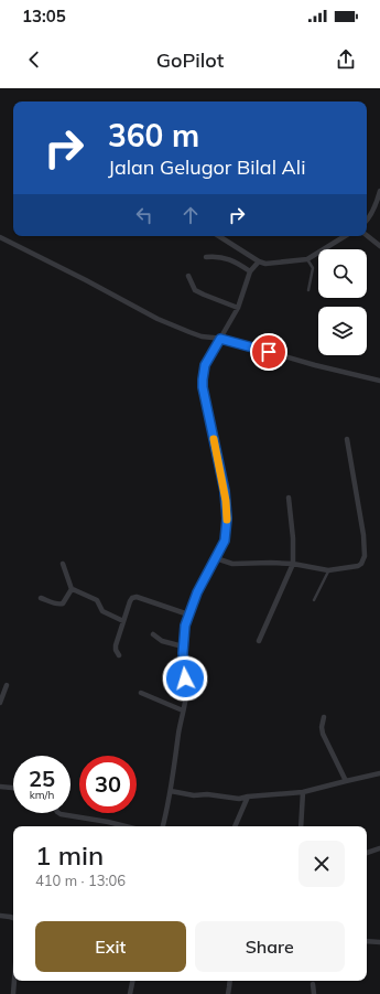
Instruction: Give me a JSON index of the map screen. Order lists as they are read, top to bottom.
{
  "page": {
    "status": "13:05",
    "header": "GoPilot",
    "turn": ["360 m", "Jalan Gelugor Bilal Ali"],
    "speed": "25 km/h",
    "limit": "30",
    "heading": ["1 min", "410 m · 13:06"],
    "buttons": ["Exit", "Share"]
  }
}
